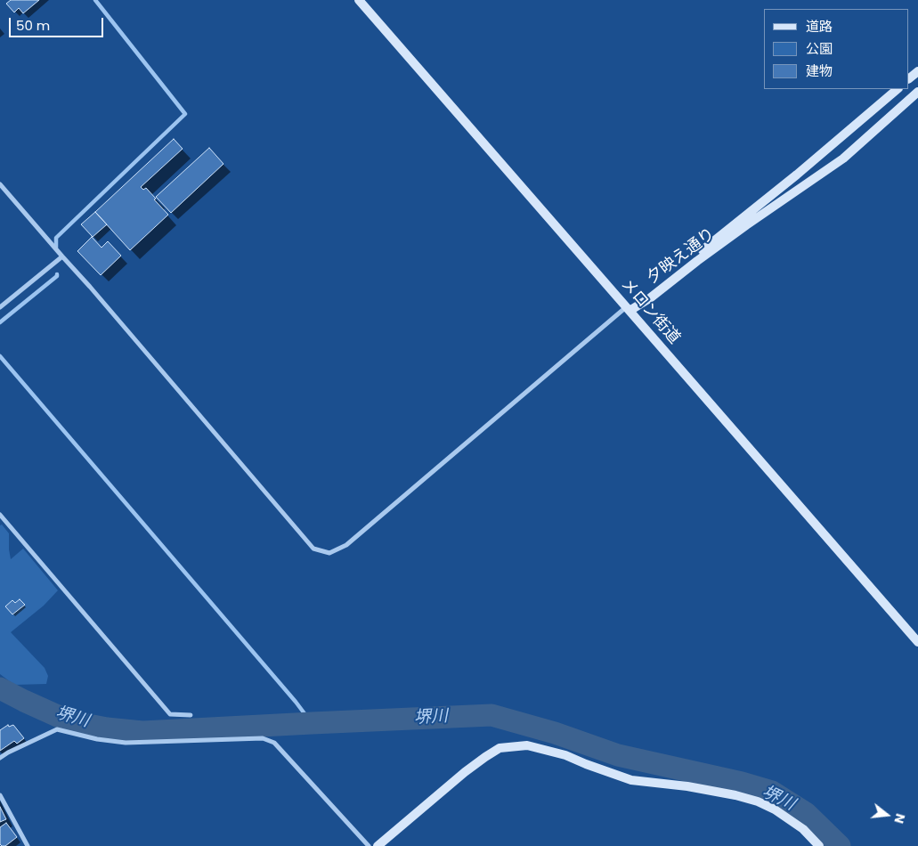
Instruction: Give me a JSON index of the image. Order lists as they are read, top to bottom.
{
  "streets": {
    "street": ["夕映え通り", "メロン街道"]
  },
  "crossings": [
    ["夕映え通り", "メロン街道"]
  ],
  "water": ["堺川"],
  "legend": ["道路", "公園", "建物"],
  "scale_bar": "50 m",
  "north": "right"
}
